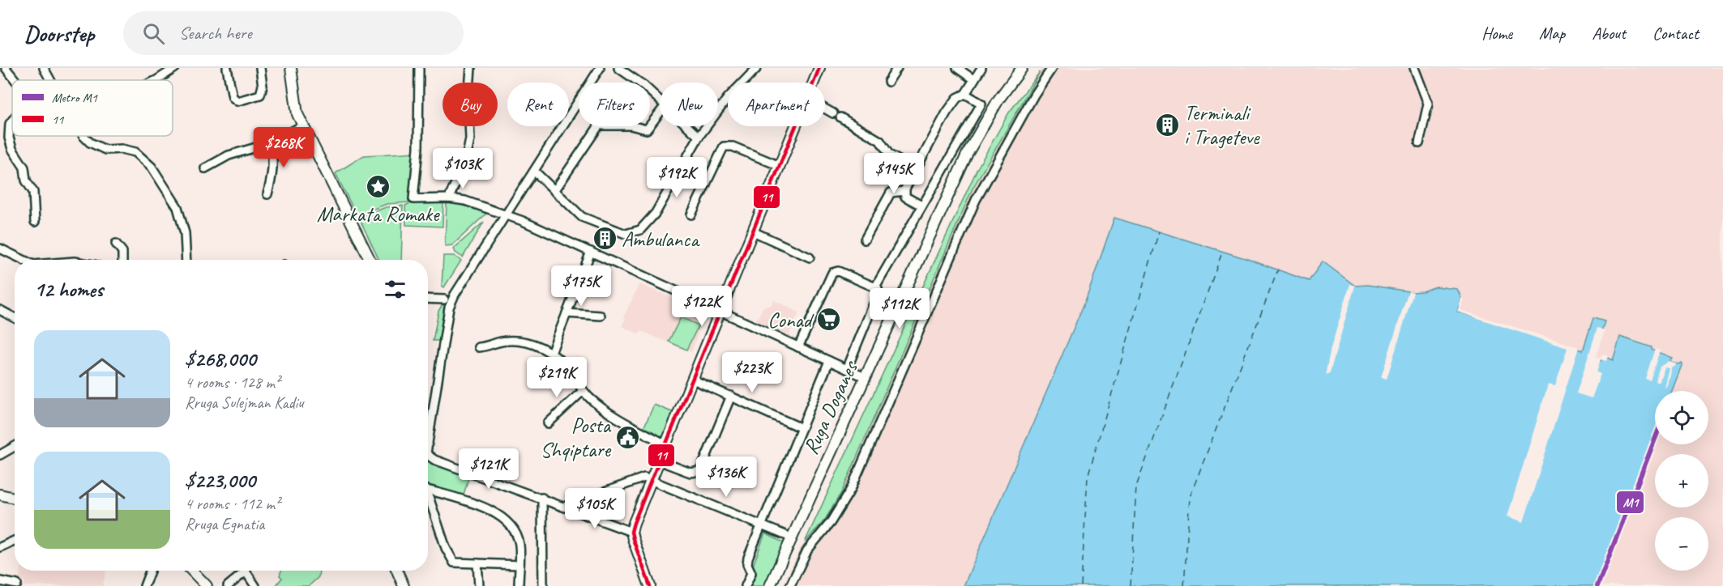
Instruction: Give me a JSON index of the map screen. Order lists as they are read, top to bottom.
{
  "streets": {
    "main road": ["Ruga Doganes"]
  },
  "places": {
    "building": ["Terminali i Trageteve", "Ambulanca"],
    "place": ["Markata Romake"],
    "supermarket": ["Conad"],
    "public building": ["Posta Shqiptare"]
  },
  "lines": ["transit line 11", "metro line M1"],
  "legend": ["Metro M1", "11"],
  "page": {
    "header": "Doorstep",
    "search": "Search here",
    "nav": [
      "Home",
      "Map",
      "About",
      "Contact"
    ],
    "chip": [
      "Buy",
      "Rent",
      "Filters",
      "New",
      "Apartment"
    ],
    "price": [
      "$268K",
      "$103K",
      "$145K",
      "$192K",
      "$175K",
      "$122K",
      "$112K",
      "$223K",
      "$219K",
      "$121K",
      "$136K",
      "$105K"
    ],
    "heading": "12 homes",
    "list": [
      {
        "name": "$268,000",
        "note": "4 rooms · 128 m² · Rruga Sulejman Kadiu"
      },
      {
        "name": "$223,000",
        "note": "4 rooms · 112 m² · Rruga Egnatia"
      }
    ],
    "map_buttons": ["+", "−"]
  }
}
